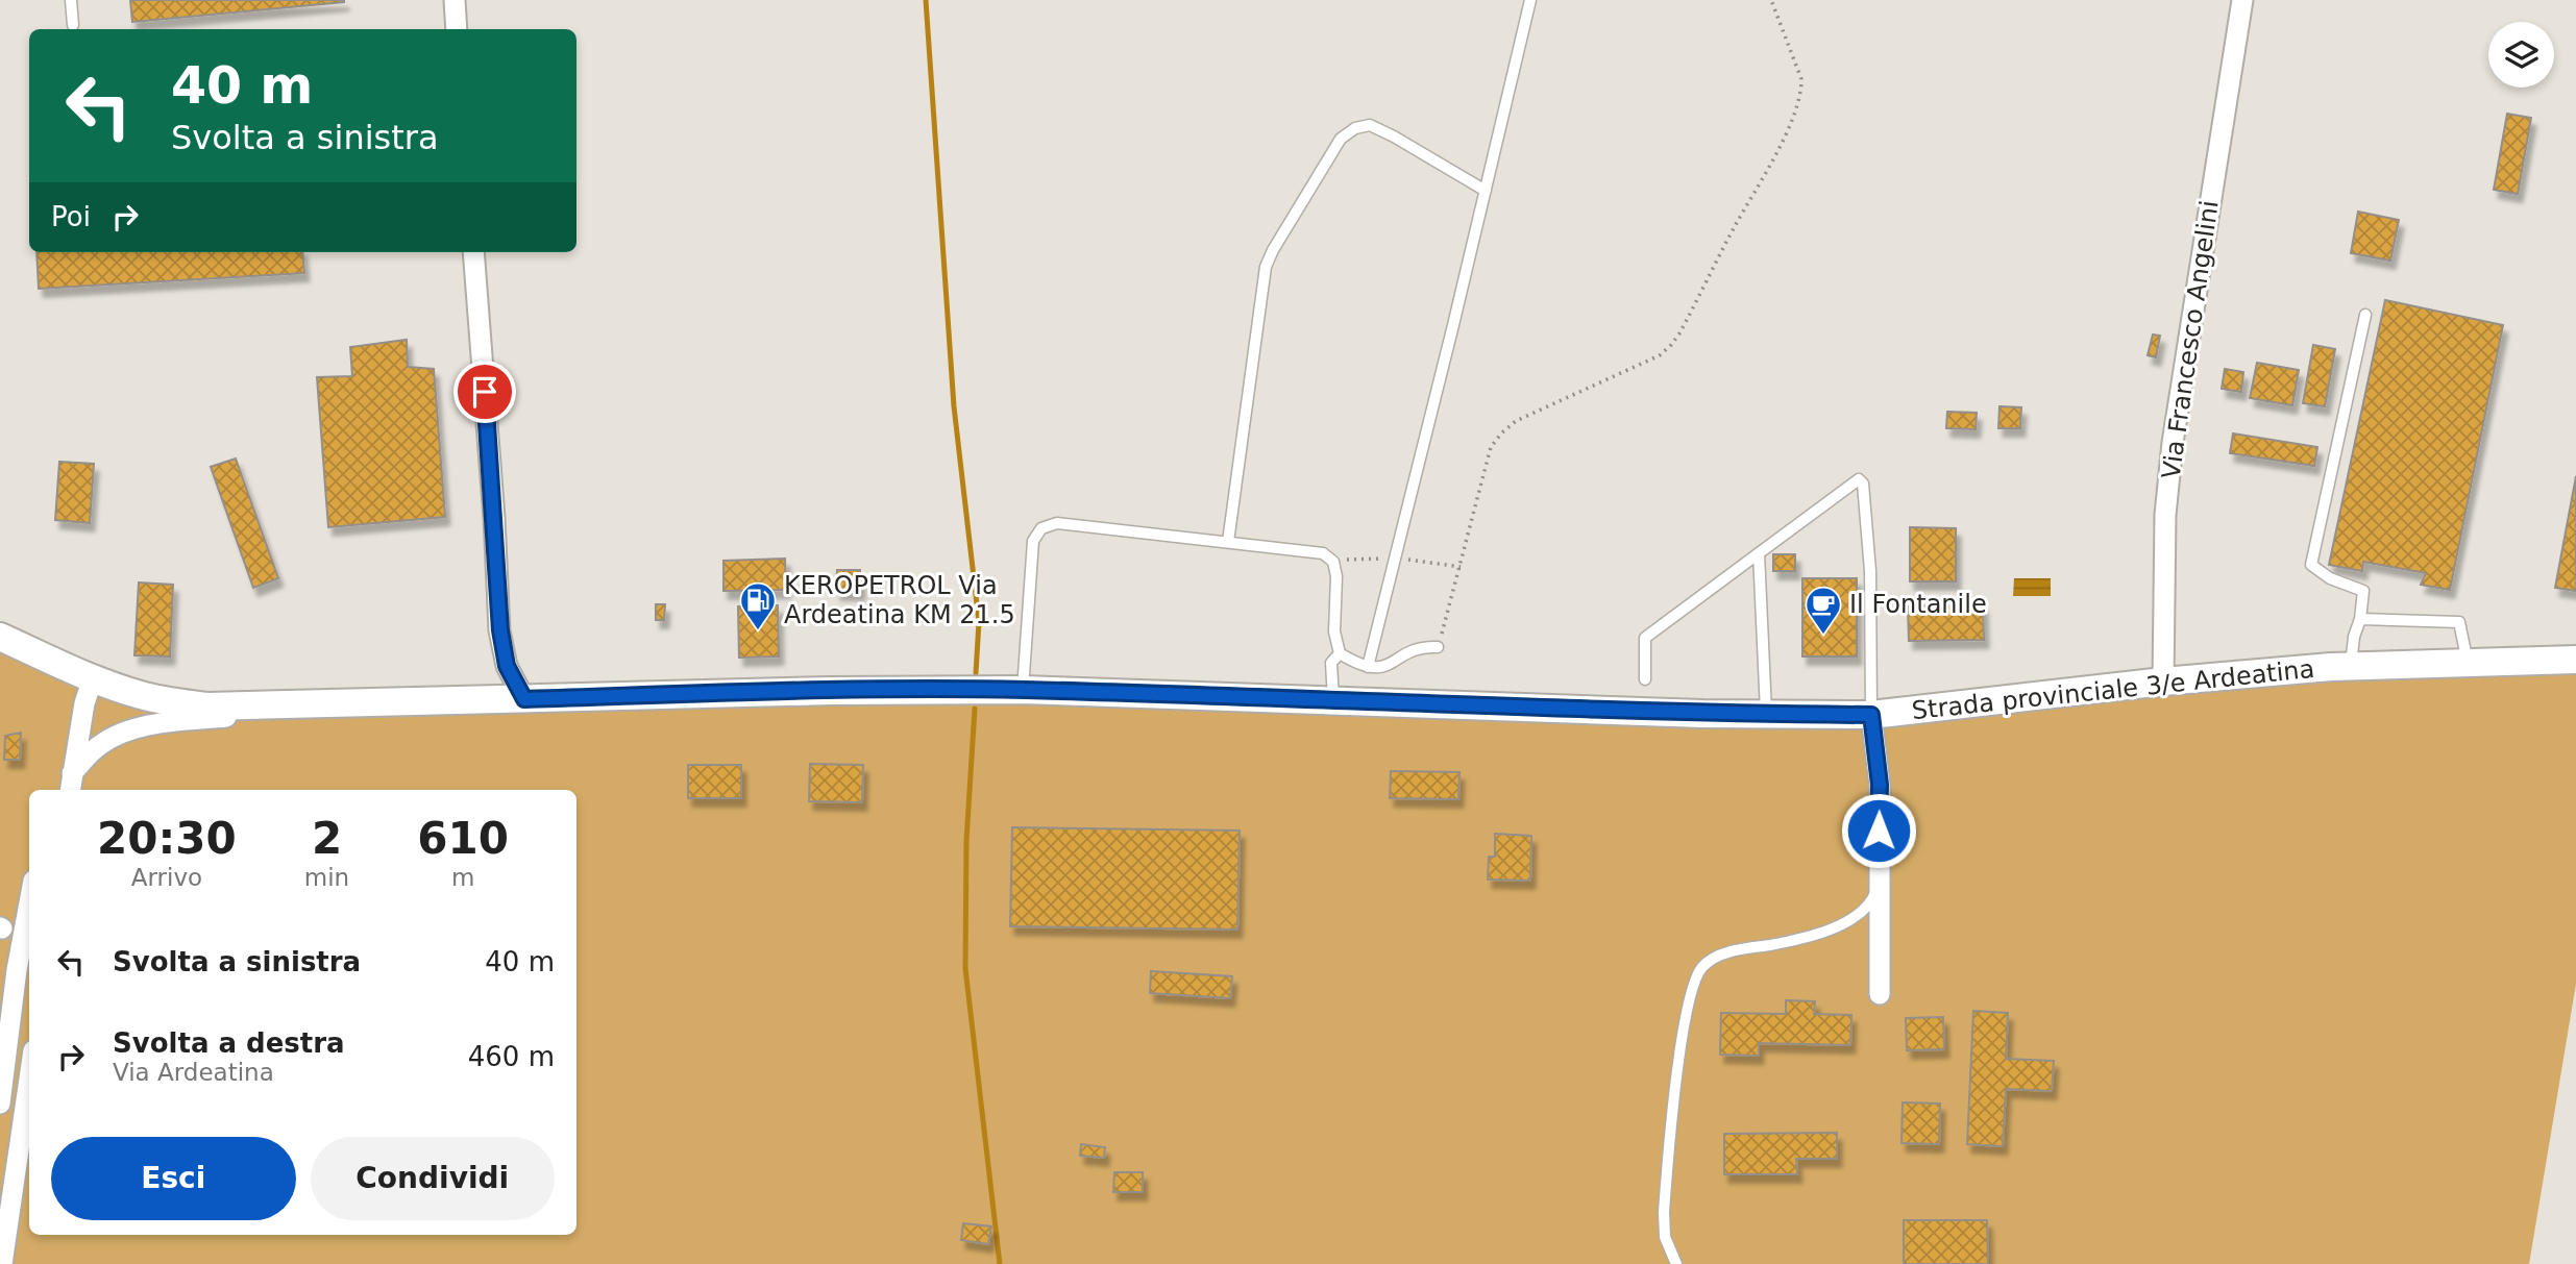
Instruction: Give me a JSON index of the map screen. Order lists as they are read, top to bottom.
{
  "streets": {
    "main road": ["Strada provinciale 3/e Ardeatina"],
    "street": ["Via Francesco Angelini"]
  },
  "crossings": [
    ["Via Francesco Angelini", "Strada provinciale 3/e Ardeatina"]
  ],
  "places": {
    "fuel station": ["KEROPETROL Via Ardeatina KM 21.5"],
    "cafe": ["Il Fontanile"]
  },
  "page": {
    "turn": ["40 m", "Svolta a sinistra"],
    "then": "Poi",
    "eta": [
      "20:30",
      "Arrivo",
      "2",
      "min",
      "610",
      "m"
    ],
    "list": [
      {
        "name": "Svolta a sinistra",
        "value": "40 m"
      },
      {
        "name": "Svolta a destra",
        "note": "Via Ardeatina",
        "value": "460 m"
      }
    ],
    "buttons": ["Esci", "Condividi"]
  }
}
